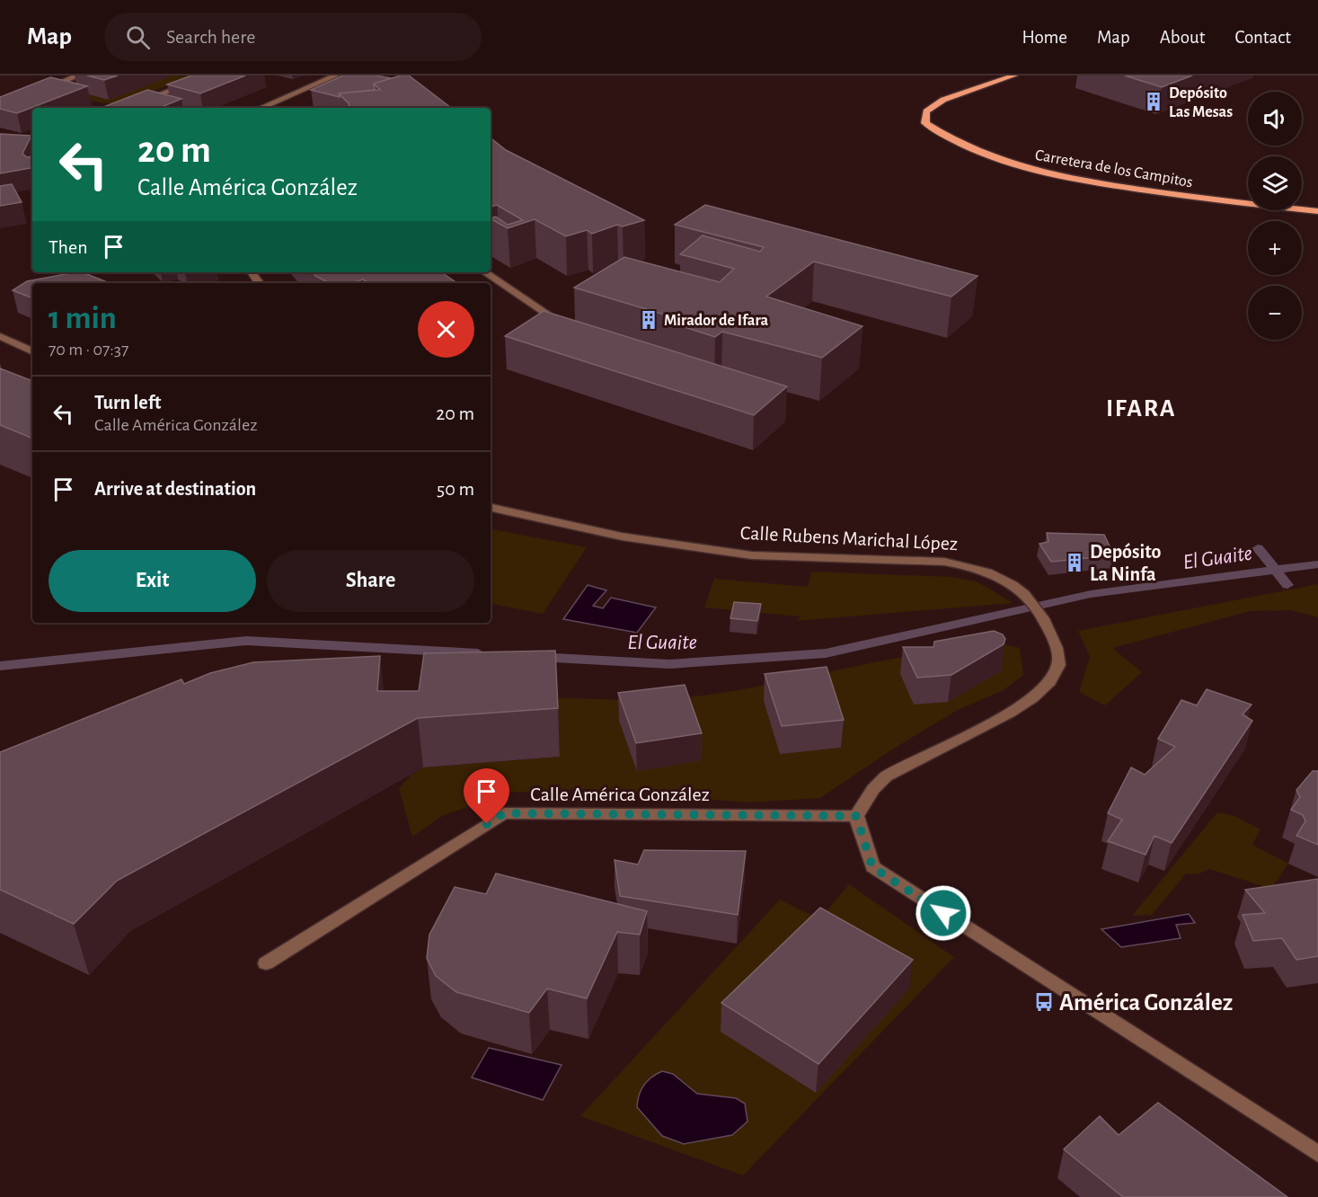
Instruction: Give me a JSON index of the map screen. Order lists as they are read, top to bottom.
{
  "streets": {
    "main road": ["Carretera de los Campitos"],
    "street": ["Calle Rubens Marichal López", "Calle América González"]
  },
  "crossings": [
    ["Calle Rubens Marichal López", "Calle América González"]
  ],
  "districts": ["IFARA"],
  "water": ["El Guaite"],
  "places": {
    "building": ["Depósito Las Mesas", "Mirador de Ifara", "Depósito La Ninfa"],
    "bus stop": ["América González"]
  },
  "page": {
    "header": "Map",
    "search": "Search here",
    "nav": [
      "Home",
      "Map",
      "About",
      "Contact"
    ],
    "map_buttons": ["+", "−"],
    "turn": ["20 m", "Calle América González"],
    "then": "Then",
    "heading": ["1 min", "70 m · 07:37"],
    "list": [
      {
        "name": "Turn left",
        "note": "Calle América González",
        "value": "20 m"
      },
      {
        "name": "Arrive at destination",
        "value": "50 m"
      }
    ],
    "buttons": ["Exit", "Share"]
  }
}
